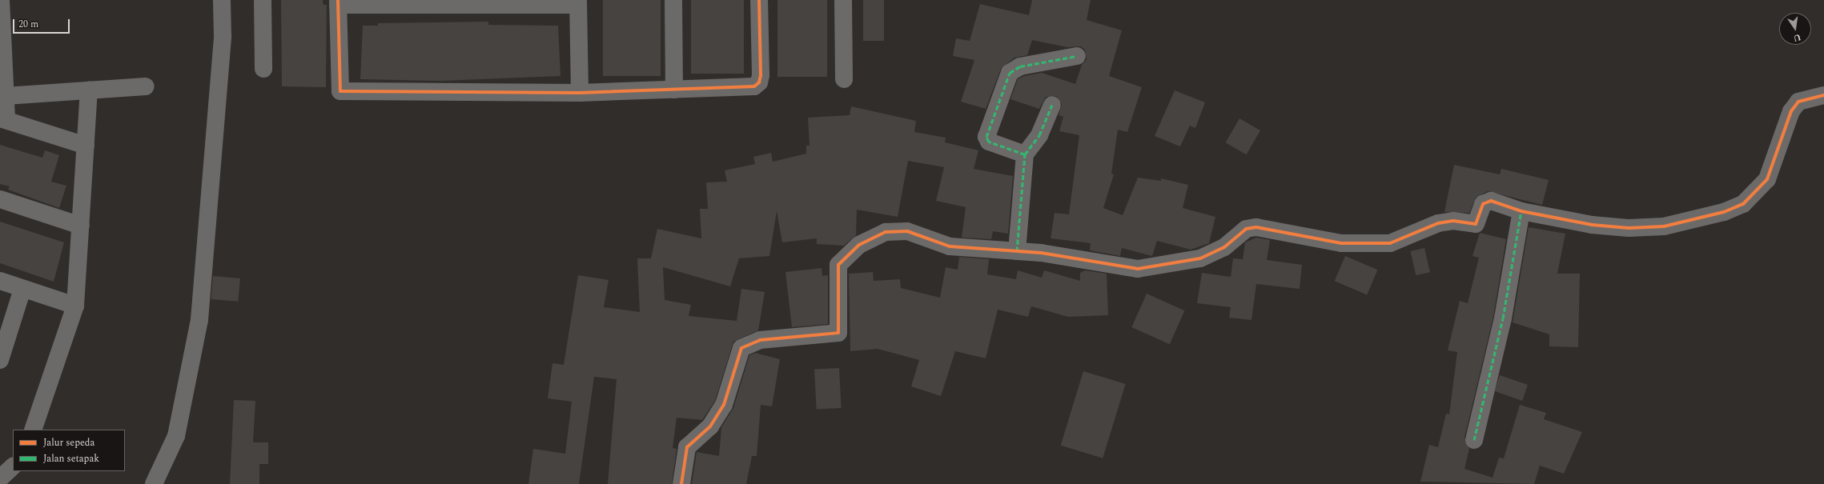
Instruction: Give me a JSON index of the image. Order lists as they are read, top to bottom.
{
  "legend": ["Jalur sepeda", "Jalan setapak"],
  "scale_bar": "20 m",
  "north": "bottom"
}
